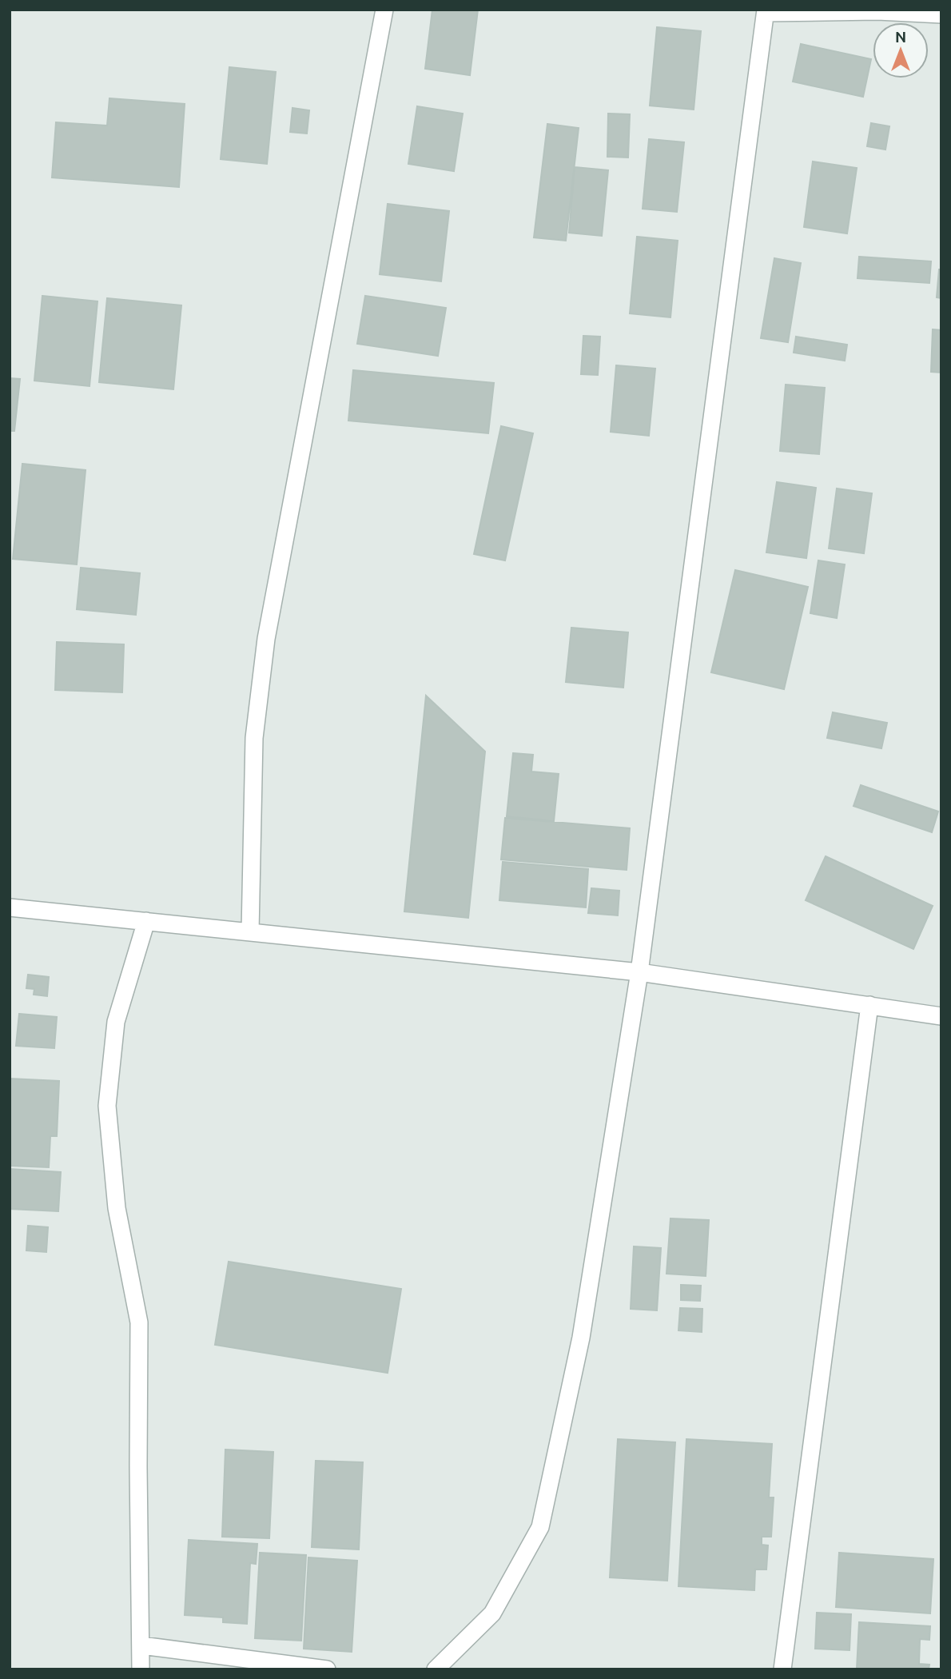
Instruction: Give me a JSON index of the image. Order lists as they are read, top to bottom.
{
  "north": "top"
}
